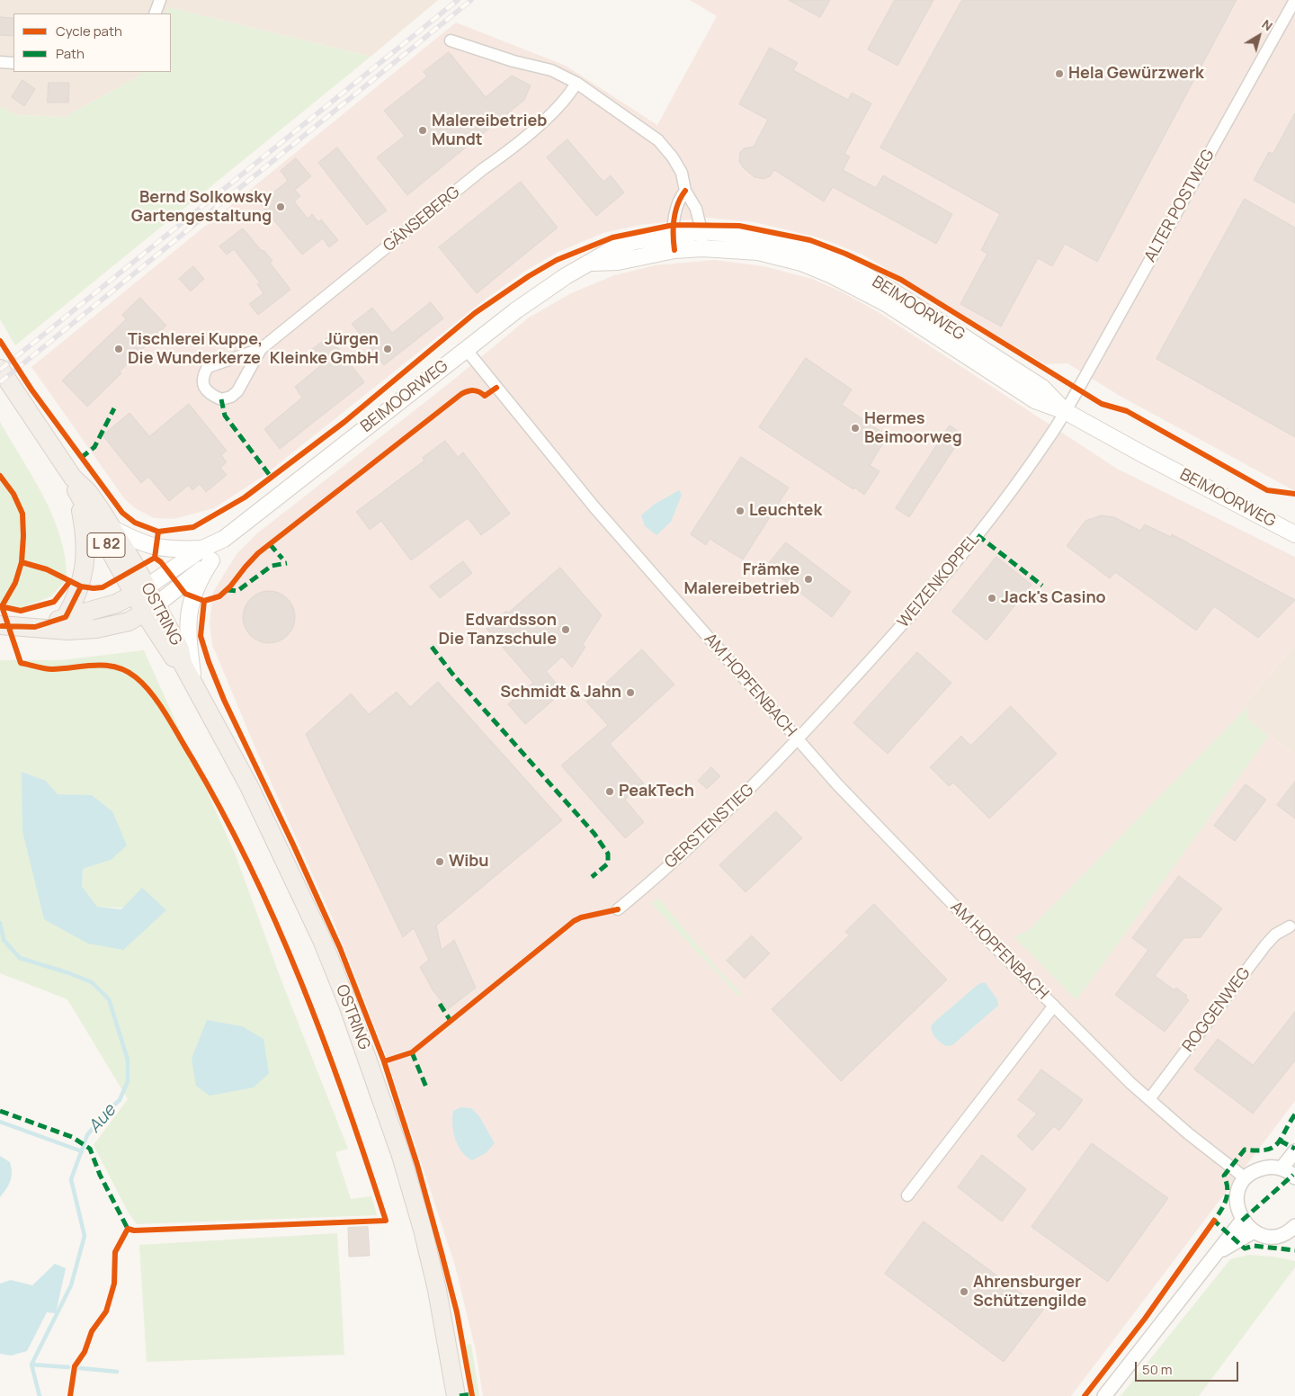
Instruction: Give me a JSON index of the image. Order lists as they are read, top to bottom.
{
  "streets": {
    "main road": ["BEIMOORWEG", "L 82", "OSTRING"],
    "street": [
      "ALTER POSTWEG",
      "GÄNSEBERG",
      "WEIZENKOPPEL",
      "AM HOPFENBACH",
      "GERSTENSTIEG",
      "ROGGENWEG"
    ]
  },
  "crossings": [
    ["ALTER POSTWEG", "BEIMOORWEG"],
    ["ALTER POSTWEG", "WEIZENKOPPEL"],
    ["BEIMOORWEG", "WEIZENKOPPEL"],
    ["BEIMOORWEG", "OSTRING"],
    ["BEIMOORWEG", "AM HOPFENBACH"],
    ["L 82", "OSTRING"],
    ["WEIZENKOPPEL", "AM HOPFENBACH"],
    ["WEIZENKOPPEL", "GERSTENSTIEG"],
    ["AM HOPFENBACH", "GERSTENSTIEG"],
    ["AM HOPFENBACH", "ROGGENWEG"]
  ],
  "water": ["Aue"],
  "places": [
    "Hela Gewürzwerk",
    "Malereibetrieb Mundt",
    "Bernd Solkowsky Gartengestaltung",
    "Tischlerei Kuppe, Die Wunderkerze",
    "Jürgen Kleinke GmbH",
    "Hermes Beimoorweg",
    "Leuchtek",
    "Främke Malereibetrieb",
    "Jack's Casino",
    "Edvardsson Die Tanzschule",
    "Schmidt & Jahn",
    "PeakTech",
    "Wibu",
    "Ahrensburger Schützengilde"
  ],
  "legend": ["Cycle path", "Path"],
  "scale_bar": "50 m",
  "north": "top right"
}
